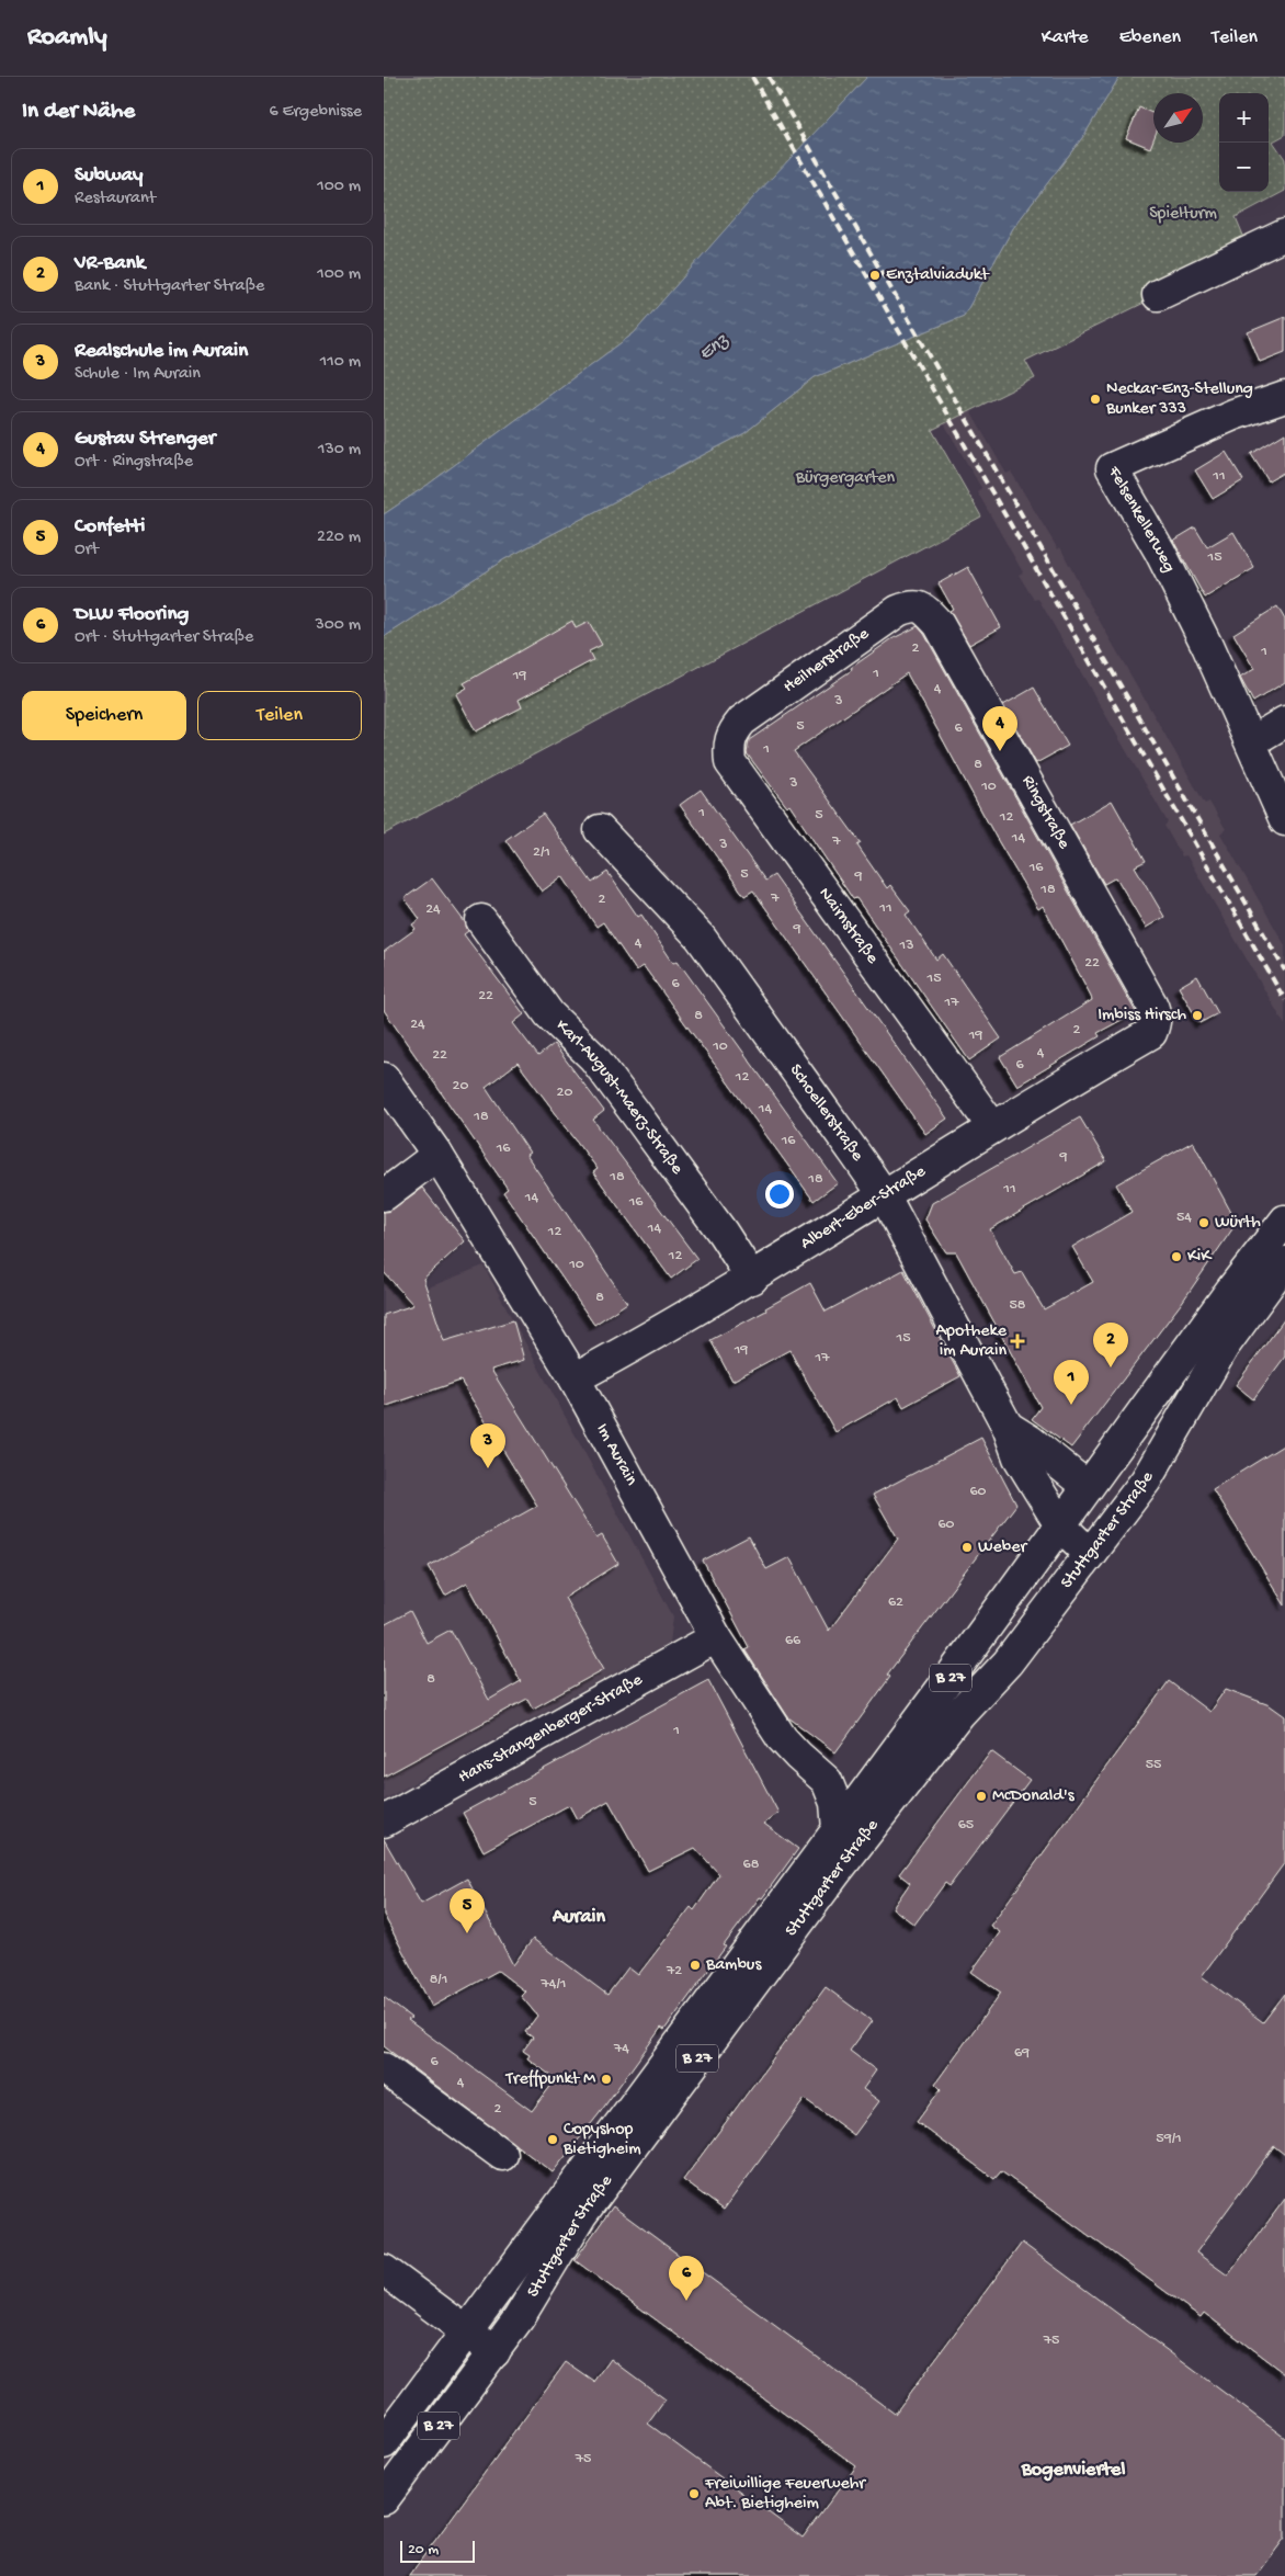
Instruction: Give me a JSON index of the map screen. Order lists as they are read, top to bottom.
{
  "streets": {
    "street": [
      "Felsenkellerweg",
      "Heilnerstraße",
      "Ringstraße",
      "Nairnstraße",
      "Karl-August-Maerz-Straße",
      "Schoellerstraße",
      "Albert-Eber-Straße",
      "Im Aurain",
      "Stuttgarter Straße",
      "B 27",
      "Hans-Stangenberger-Straße"
    ]
  },
  "crossings": [
    ["Heilnerstraße", "Ringstraße"],
    ["Heilnerstraße", "Nairnstraße"],
    ["Ringstraße", "Albert-Eber-Straße"],
    ["Nairnstraße", "Albert-Eber-Straße"],
    ["Karl-August-Maerz-Straße", "Albert-Eber-Straße"],
    ["Schoellerstraße", "Albert-Eber-Straße"],
    ["Schoellerstraße", "Stuttgarter Straße"],
    ["Albert-Eber-Straße", "Im Aurain"],
    ["Im Aurain", "Stuttgarter Straße"],
    ["Im Aurain", "Hans-Stangenberger-Straße"]
  ],
  "districts": ["Aurain", "Bogenviertel"],
  "water": ["Enz"],
  "parks": ["Spielturm", "Bürgergarten"],
  "places": {
    "other": [
      "Enztalviadukt",
      "Neckar-Enz-Stellung Bunker 333",
      "Imbiss Hirsch",
      "Würth",
      "KiK",
      "Weber",
      "McDonald's",
      "Bambus",
      "Treffpunkt M",
      "Copyshop Bietigheim",
      "Freiwillige Feuerwehr Abt. Bietigheim"
    ],
    "health": ["Apotheke im Aurain"]
  },
  "house_numbers": [
    "11",
    "15",
    "2",
    "1",
    "1",
    "19",
    "4",
    "3",
    "5",
    "6",
    "1",
    "8",
    "3",
    "10",
    "1",
    "5",
    "12",
    "14",
    "7",
    "3",
    "2/1",
    "16",
    "5",
    "9",
    "18",
    "7",
    "2",
    "11",
    "24",
    "9",
    "4",
    "13",
    "22",
    "15",
    "6",
    "22",
    "17",
    "8",
    "24",
    "2",
    "19",
    "10",
    "4",
    "22",
    "6",
    "12",
    "20",
    "20",
    "14",
    "18",
    "16",
    "16",
    "9",
    "18",
    "18",
    "11",
    "14",
    "16",
    "54",
    "14",
    "12",
    "12",
    "10",
    "8",
    "58",
    "15",
    "19",
    "17",
    "60",
    "60",
    "62",
    "66",
    "8",
    "1",
    "55",
    "5",
    "65",
    "68",
    "72",
    "8/1",
    "74/1",
    "74",
    "69",
    "6",
    "4",
    "2",
    "59/1",
    "75",
    "75"
  ],
  "scale_bar": "20 m",
  "north": "top right",
  "page": {
    "header": "Roamly",
    "nav": ["Karte", "Ebenen", "Teilen"],
    "heading": ["In der Nähe", "6 Ergebnisse"],
    "map_buttons": ["+", "−"],
    "list": [
      {
        "mark": "1",
        "name": "Subway",
        "note": "Restaurant",
        "value": "100 m"
      },
      {
        "mark": "2",
        "name": "VR-Bank",
        "note": "Bank · Stuttgarter Straße",
        "value": "100 m"
      },
      {
        "mark": "3",
        "name": "Realschule im Aurain",
        "note": "Schule · Im Aurain",
        "value": "110 m"
      },
      {
        "mark": "4",
        "name": "Gustav Strenger",
        "note": "Ort · Ringstraße",
        "value": "130 m"
      },
      {
        "mark": "5",
        "name": "Confetti",
        "note": "Ort",
        "value": "220 m"
      },
      {
        "mark": "6",
        "name": "DLW Flooring",
        "note": "Ort · Stuttgarter Straße",
        "value": "300 m"
      }
    ],
    "buttons": ["Speichern", "Teilen"],
    "pins": [
      "4",
      "2",
      "1",
      "3",
      "5",
      "6"
    ],
    "scale": "20 m"
  }
}
